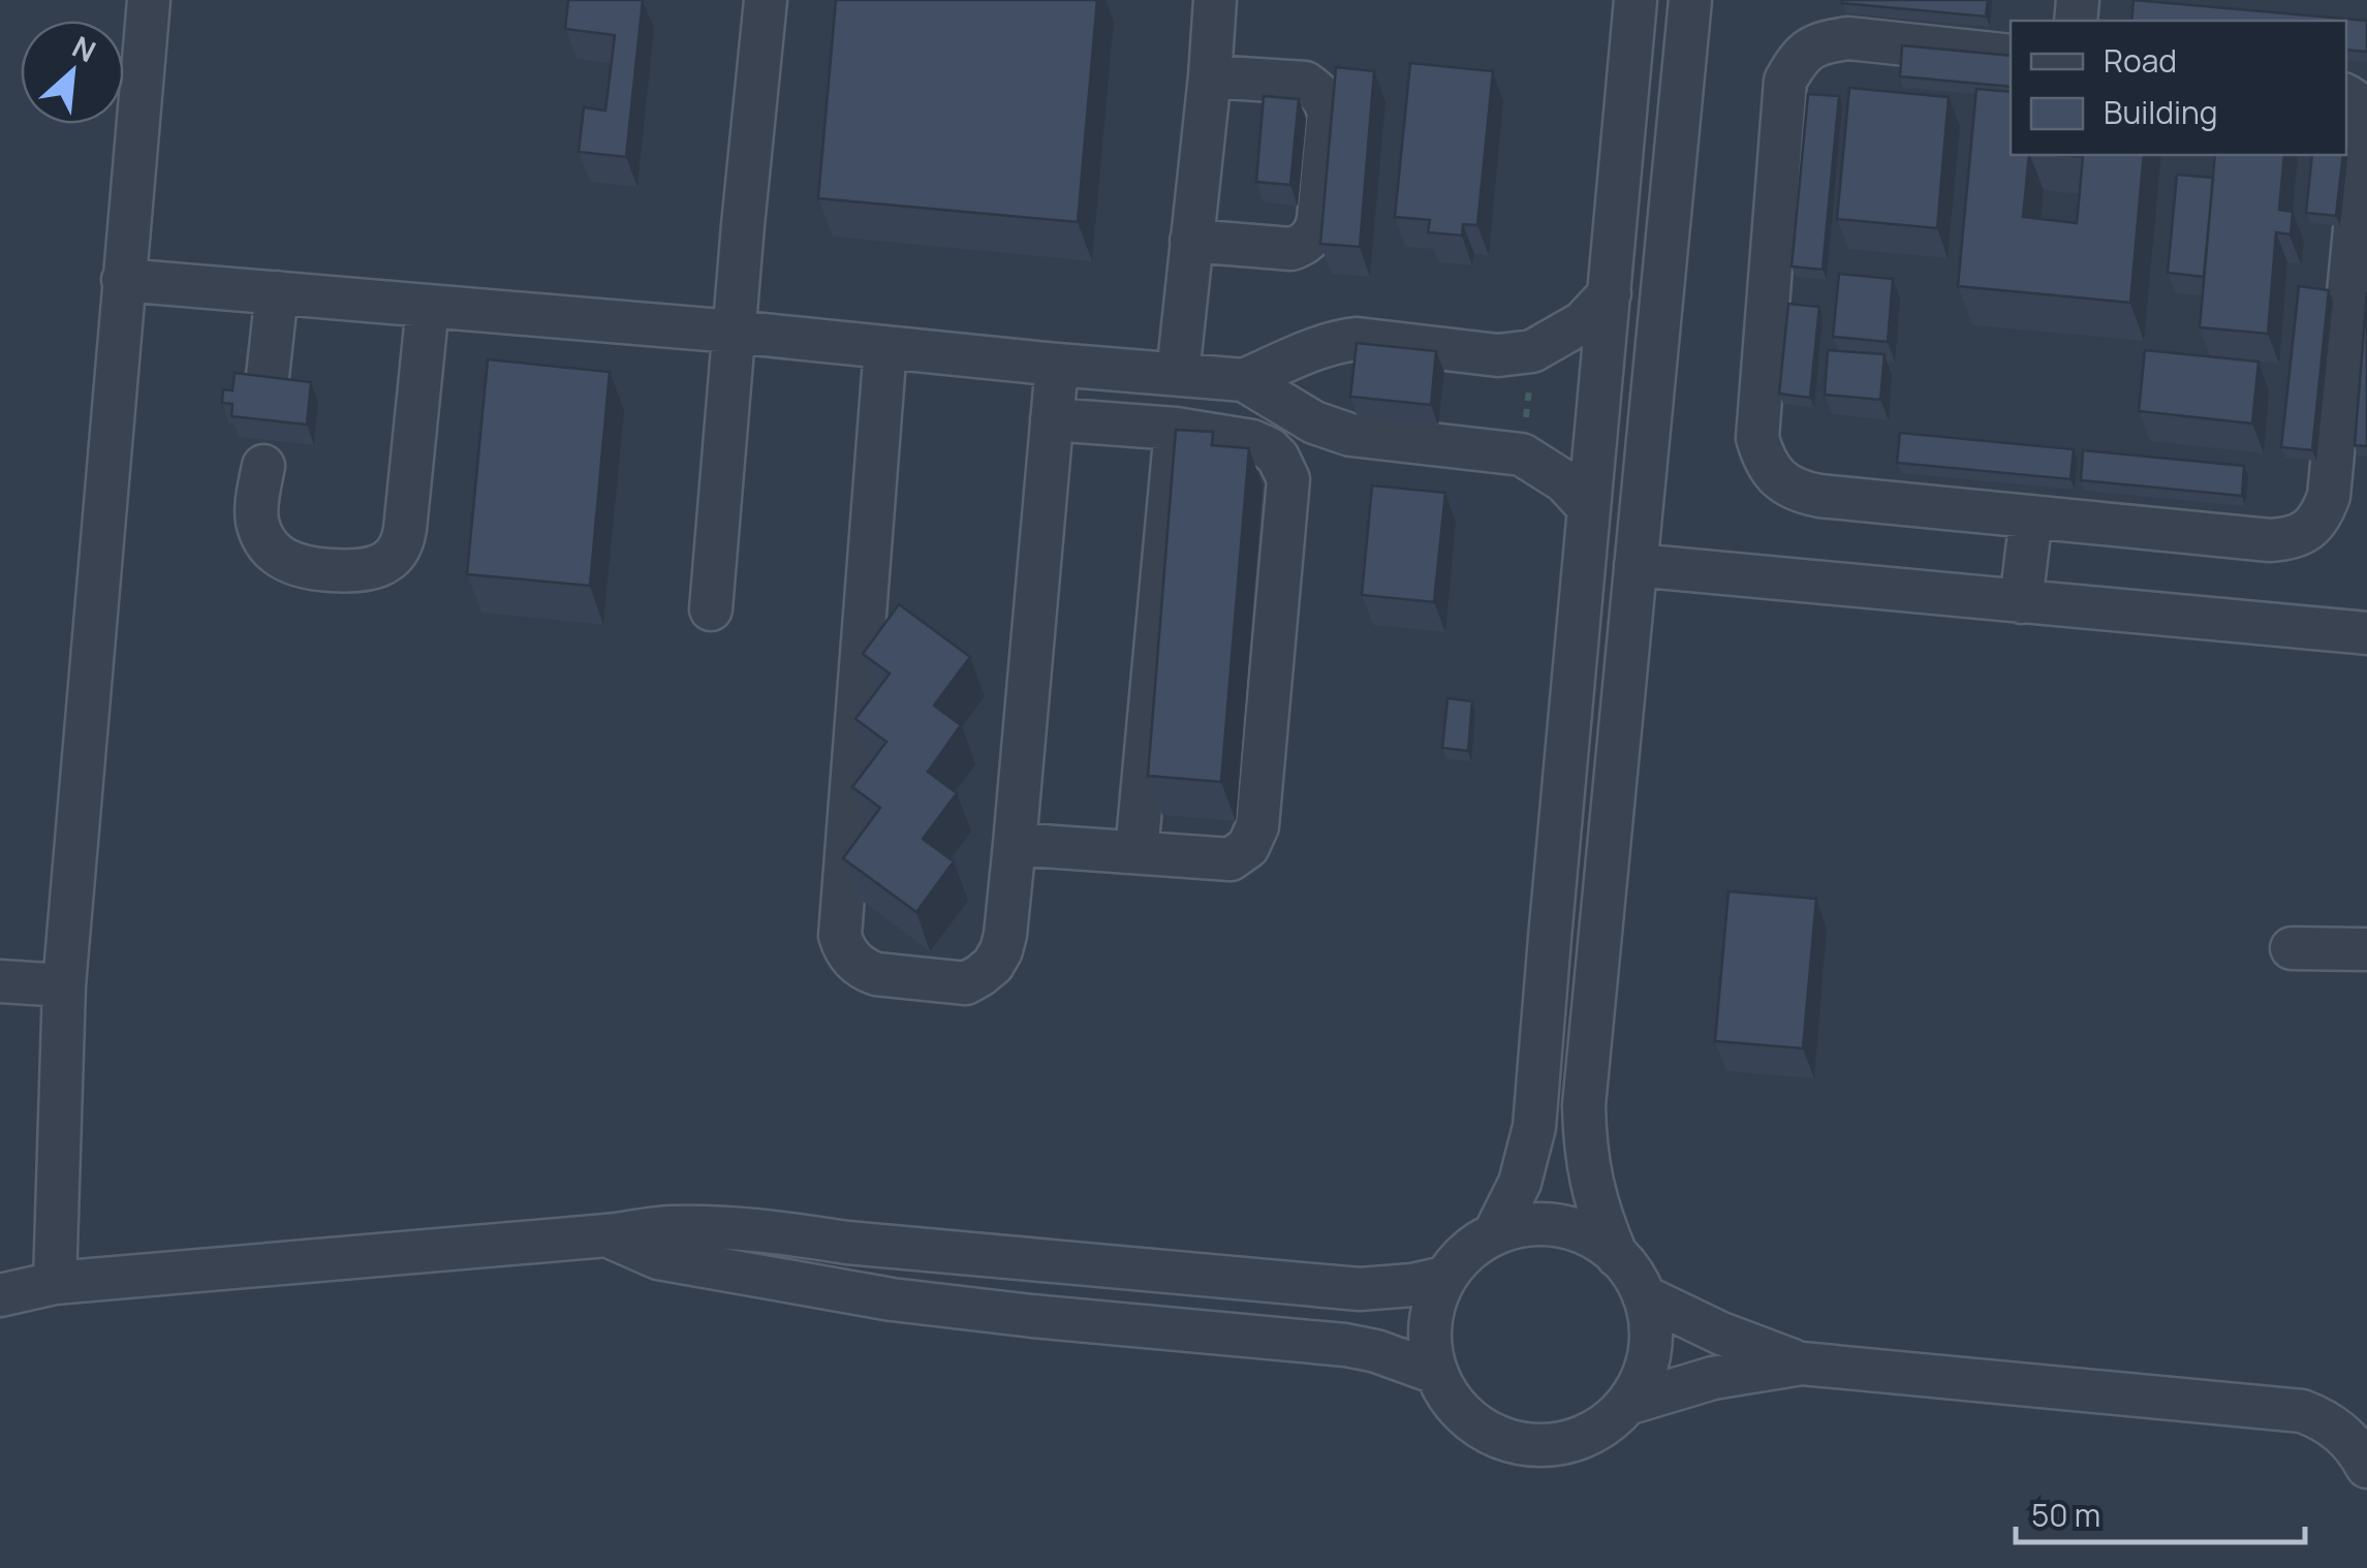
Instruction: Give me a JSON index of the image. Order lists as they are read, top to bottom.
{
  "legend": ["Road", "Building"],
  "scale_bar": "50 m",
  "north": "top right"
}
